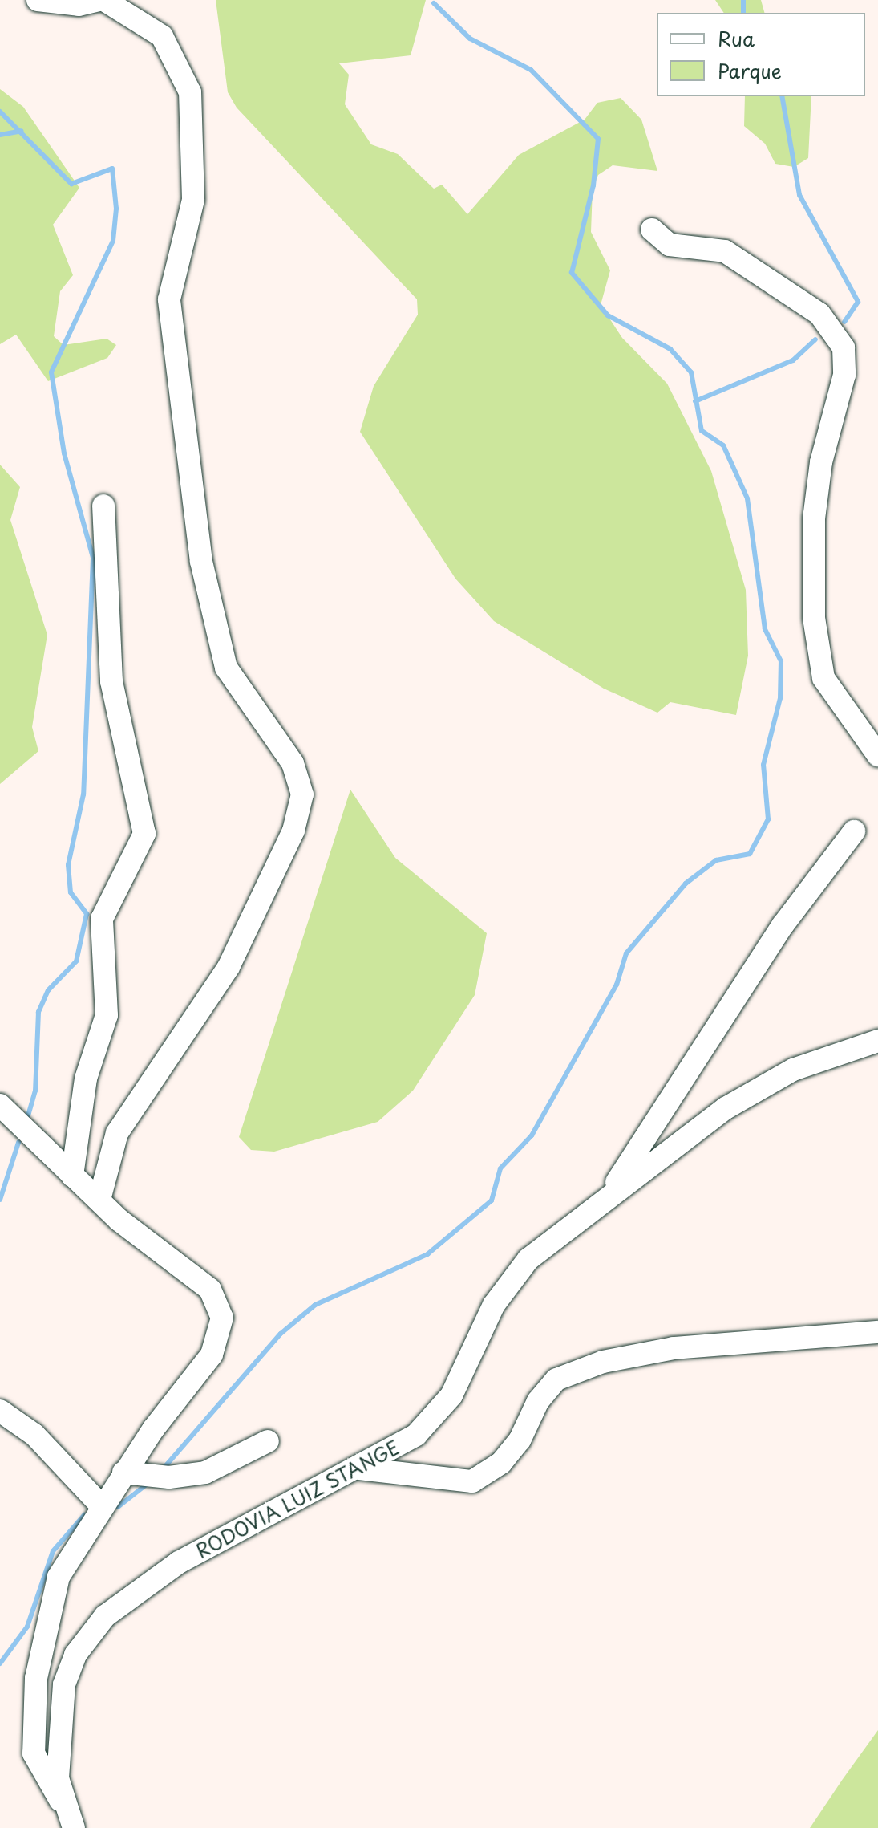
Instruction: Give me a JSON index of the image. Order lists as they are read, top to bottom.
{
  "streets": {
    "street": ["RODOVIA LUIZ STANGE"]
  },
  "legend": ["Rua", "Parque"]
}
